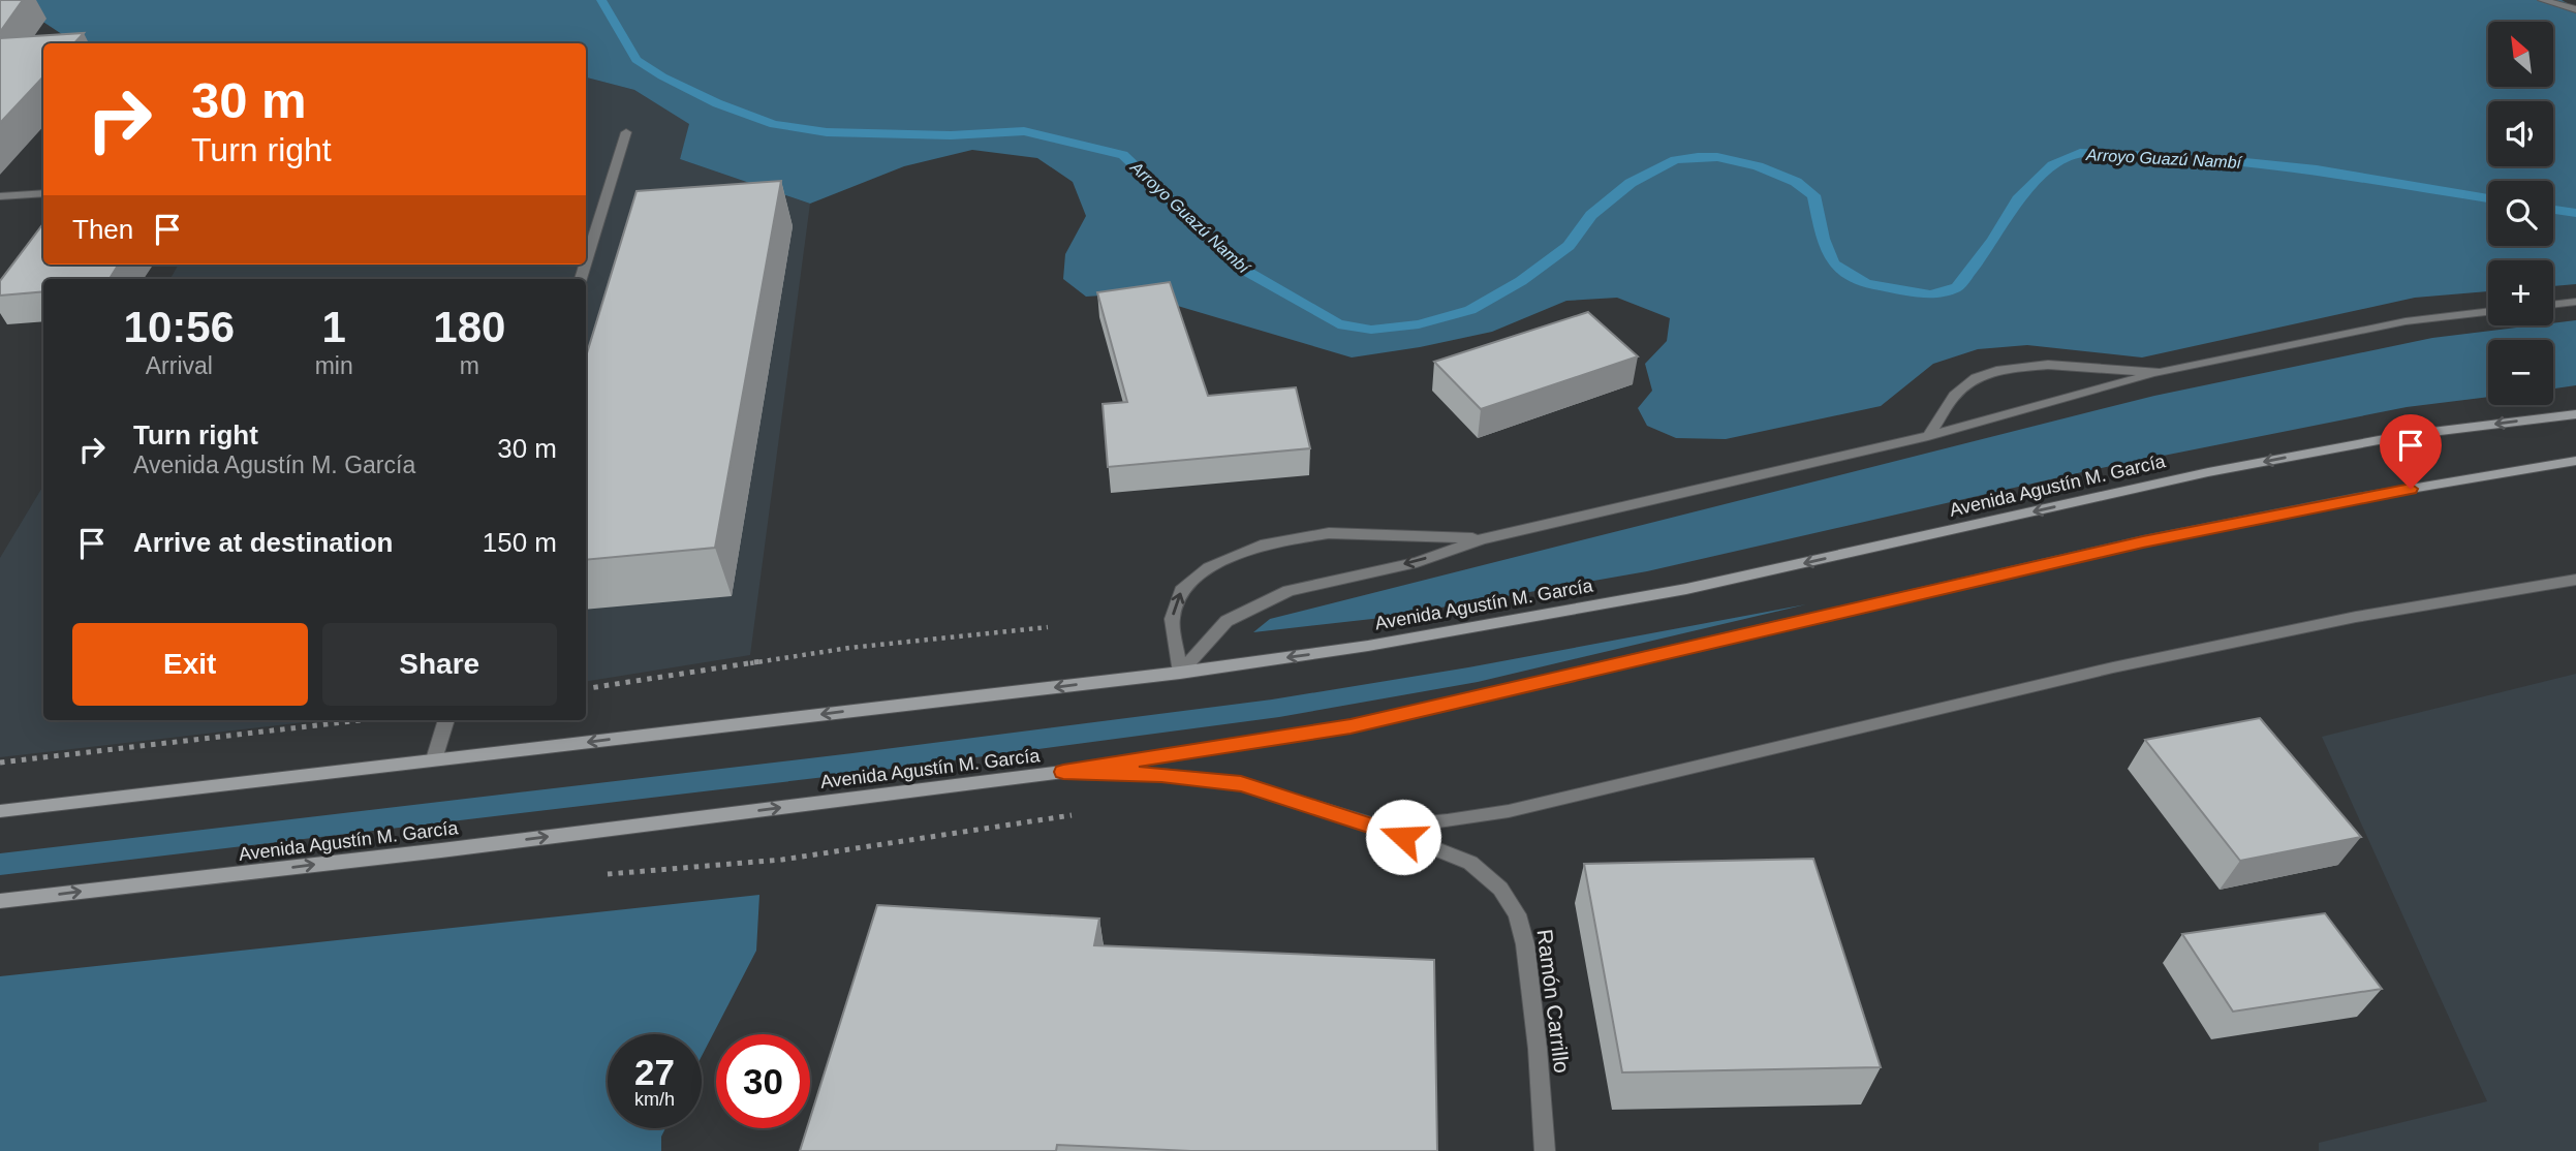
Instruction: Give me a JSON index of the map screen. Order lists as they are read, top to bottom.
{
  "streets": {
    "main road": ["Avenida Agustín M. García"],
    "street": ["Ramón Carrillo"]
  },
  "crossings": [
    ["Avenida Agustín M. García", "Ramón Carrillo"]
  ],
  "water": ["Arroyo Guazú Nambí"],
  "north": "top left",
  "page": {
    "map_buttons": ["+", "−"],
    "turn": ["30 m", "Turn right"],
    "then": "Then",
    "eta": [
      "10:56",
      "Arrival",
      "1",
      "min",
      "180",
      "m"
    ],
    "list": [
      {
        "name": "Turn right",
        "note": "Avenida Agustín M. García",
        "value": "30 m"
      },
      {
        "name": "Arrive at destination",
        "value": "150 m"
      }
    ],
    "buttons": ["Exit", "Share"],
    "speed": "27 km/h",
    "limit": "30"
  }
}
